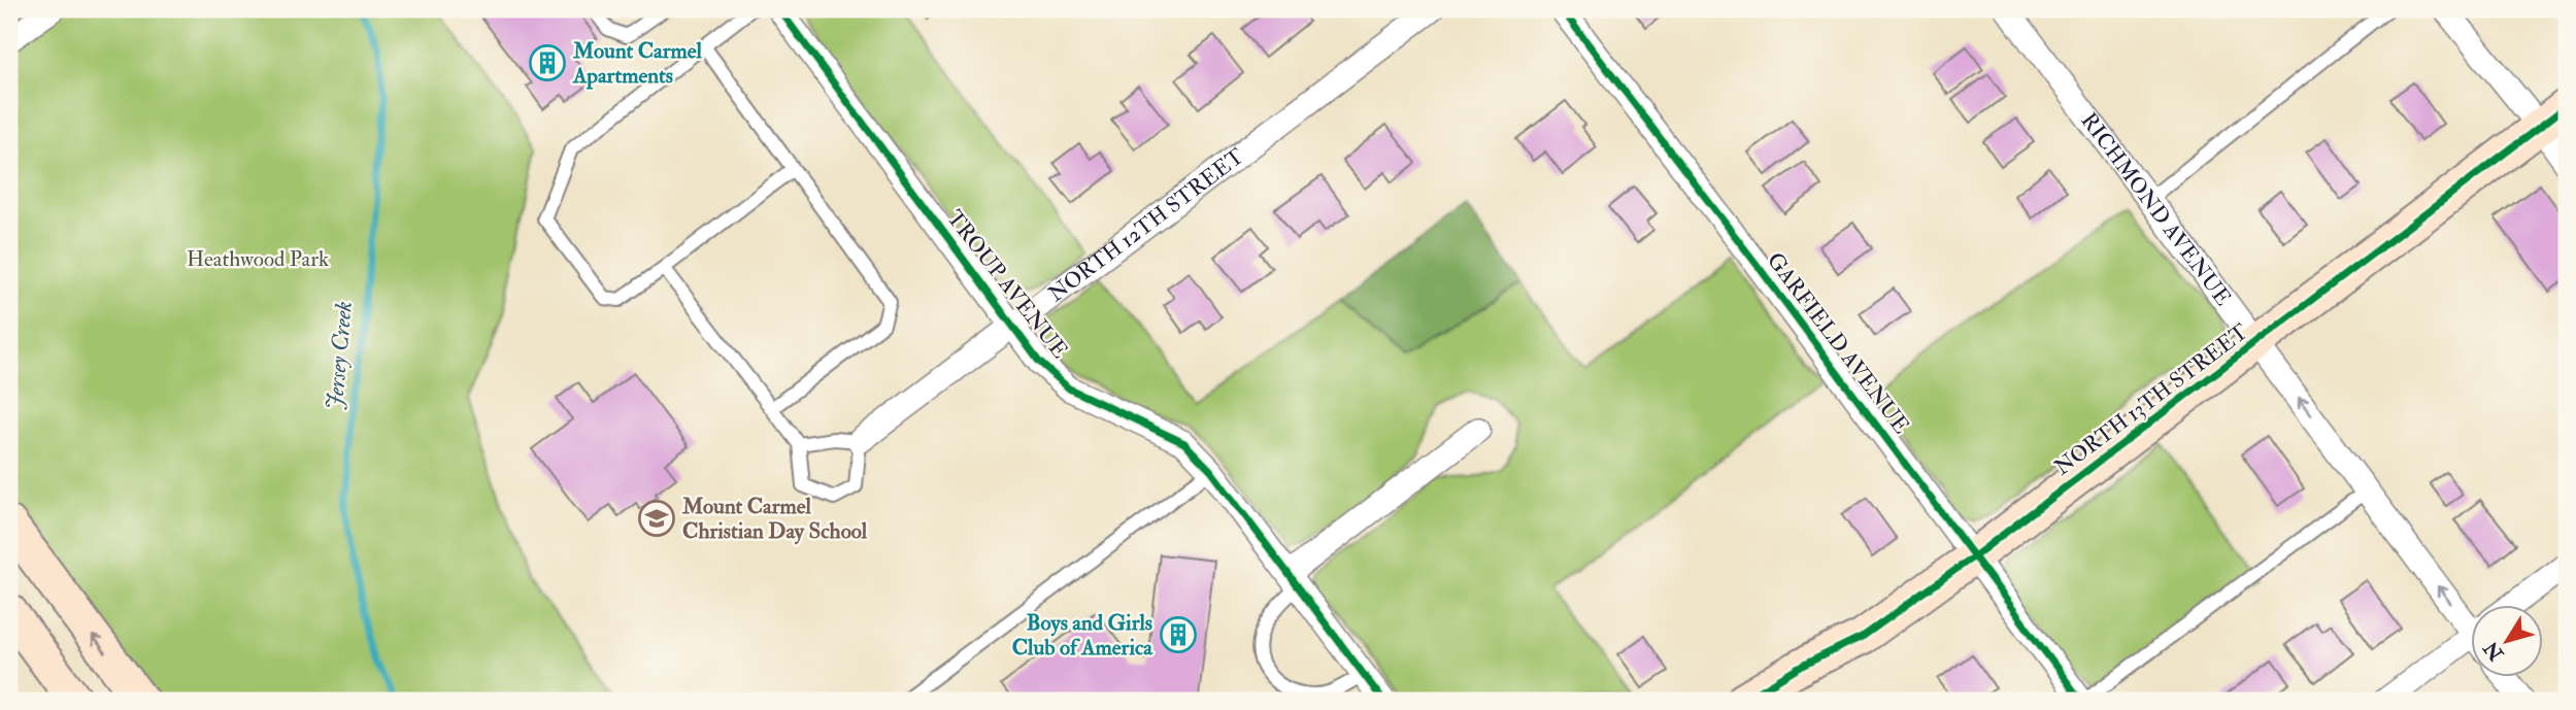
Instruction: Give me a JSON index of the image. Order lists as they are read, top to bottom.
{
  "streets": {
    "street": [
      "RICHMOND AVENUE",
      "NORTH 12TH STREET",
      "TROUP AVENUE",
      "GARFIELD AVENUE",
      "NORTH 13TH STREET"
    ]
  },
  "crossings": [
    ["RICHMOND AVENUE", "NORTH 13TH STREET"],
    ["NORTH 12TH STREET", "TROUP AVENUE"],
    ["GARFIELD AVENUE", "NORTH 13TH STREET"]
  ],
  "one_way": ["RICHMOND AVENUE"],
  "water": ["Jersey Creek"],
  "parks": ["Heathwood Park"],
  "places": {
    "building": ["Mount Carmel Apartments", "Boys and Girls Club of America"],
    "school or university": ["Mount Carmel Christian Day School"]
  },
  "north": "bottom left"
}
